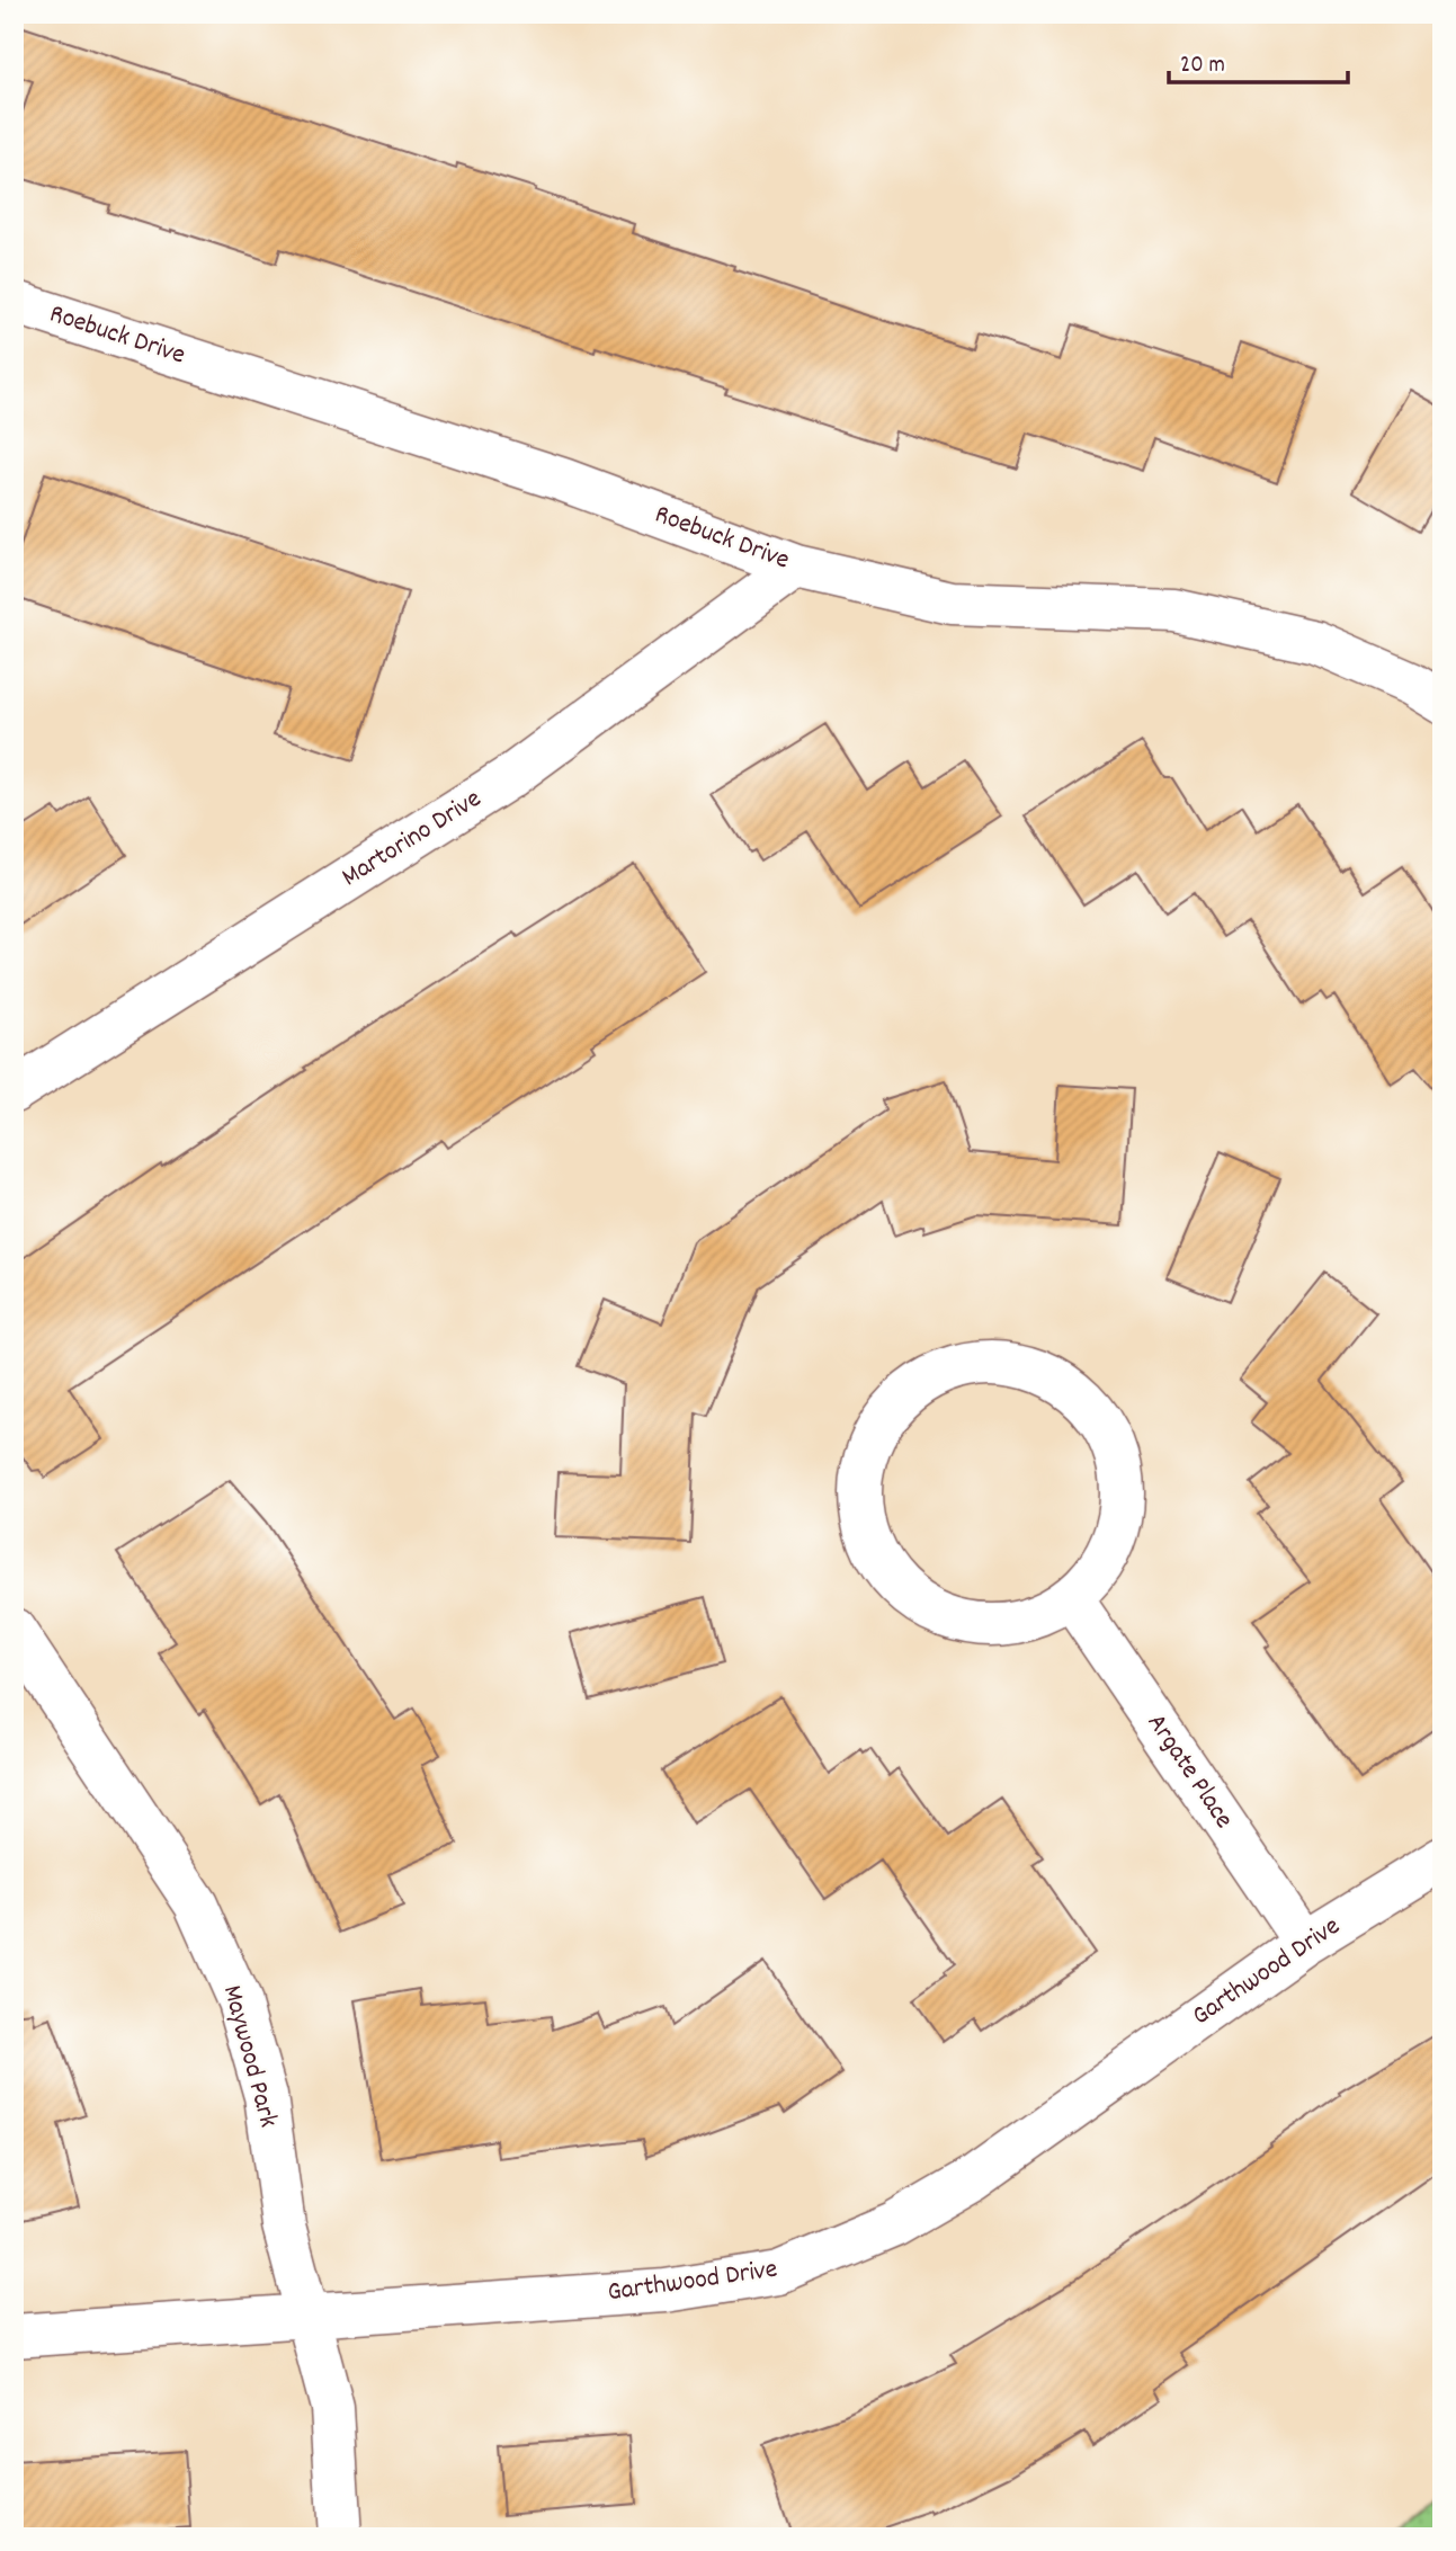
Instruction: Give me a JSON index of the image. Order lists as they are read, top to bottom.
{
  "streets": {
    "street": [
      "Roebuck Drive",
      "Martorino Drive",
      "Argate Place",
      "Garthwood Drive",
      "Maywood Park"
    ]
  },
  "crossings": [
    ["Roebuck Drive", "Martorino Drive"],
    ["Argate Place", "Garthwood Drive"],
    ["Garthwood Drive", "Maywood Park"]
  ],
  "scale_bar": "20 m"
}
